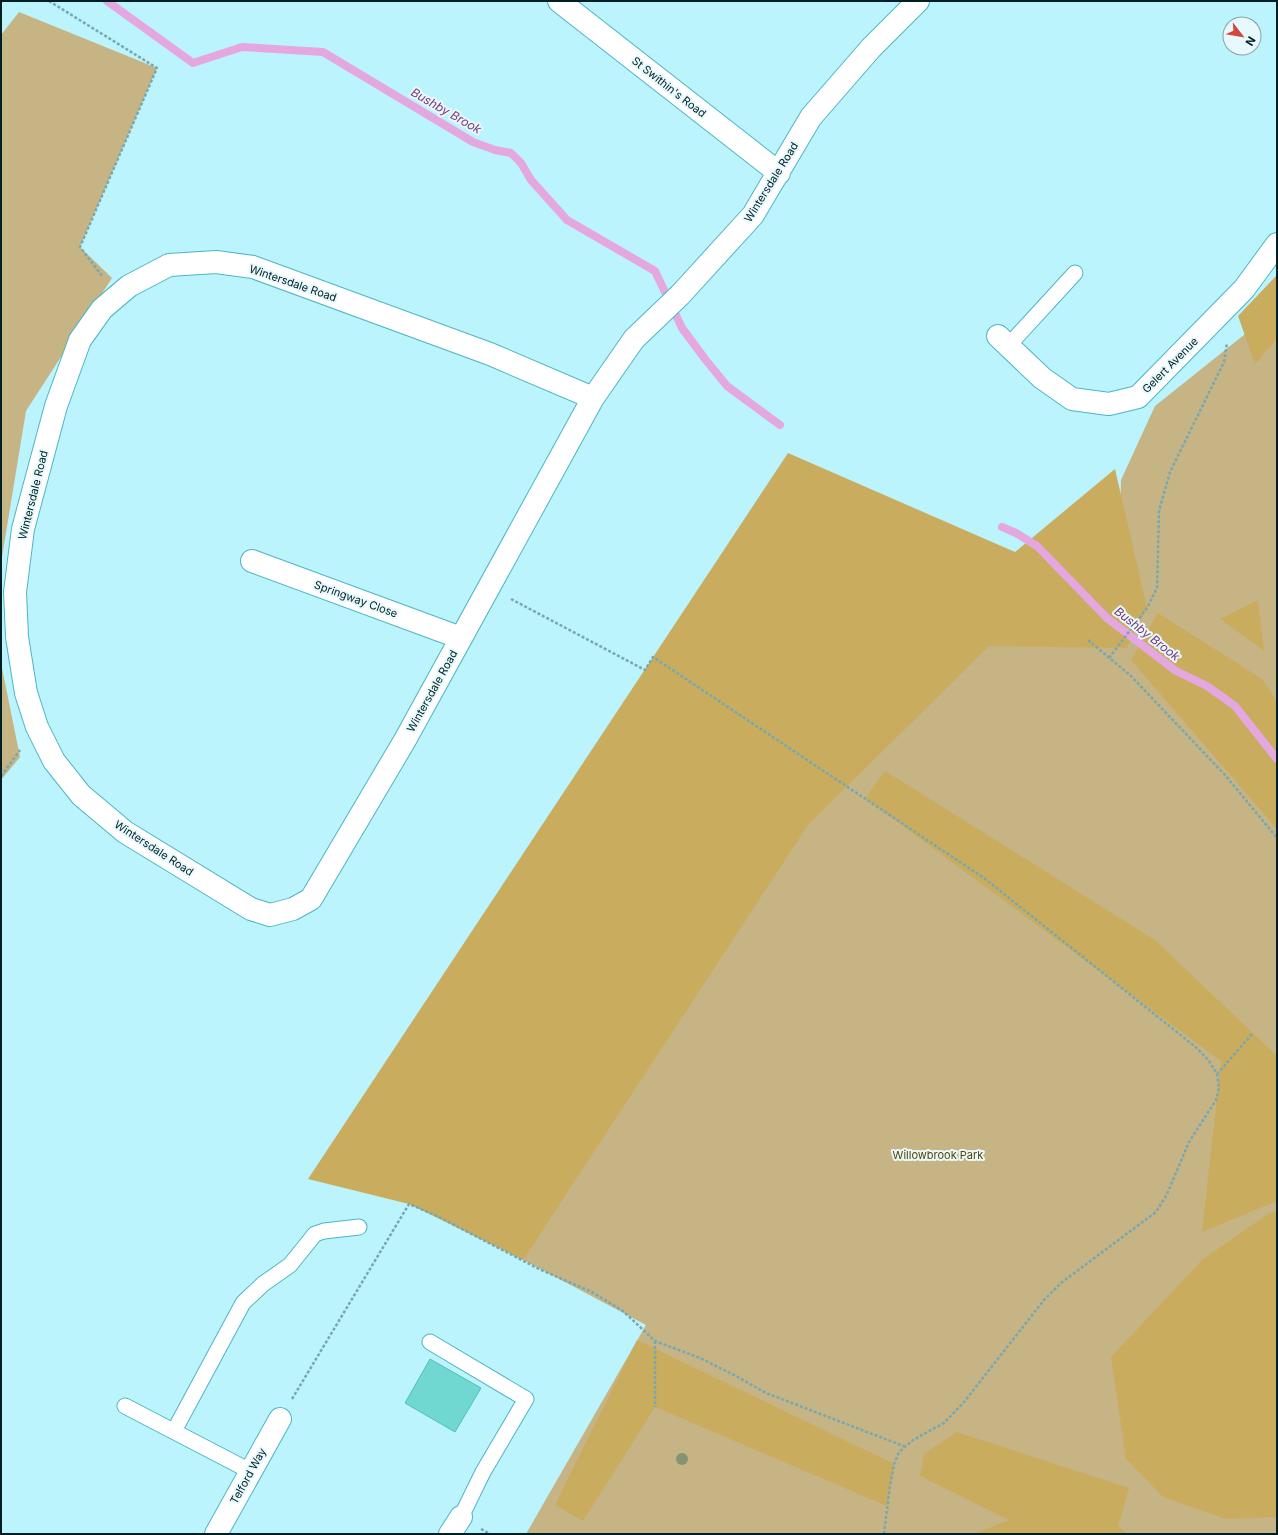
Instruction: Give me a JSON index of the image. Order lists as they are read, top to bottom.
{
  "streets": {
    "street": [
      "St Swithin's Road",
      "Wintersdale Road",
      "Gelert Avenue",
      "Springway Close",
      "Telford Way"
    ]
  },
  "crossings": [
    ["St Swithin's Road", "Wintersdale Road"],
    ["Wintersdale Road", "Springway Close"]
  ],
  "water": ["Bushby Brook"],
  "parks": ["Willowbrook Park"],
  "north": "bottom right"
}
